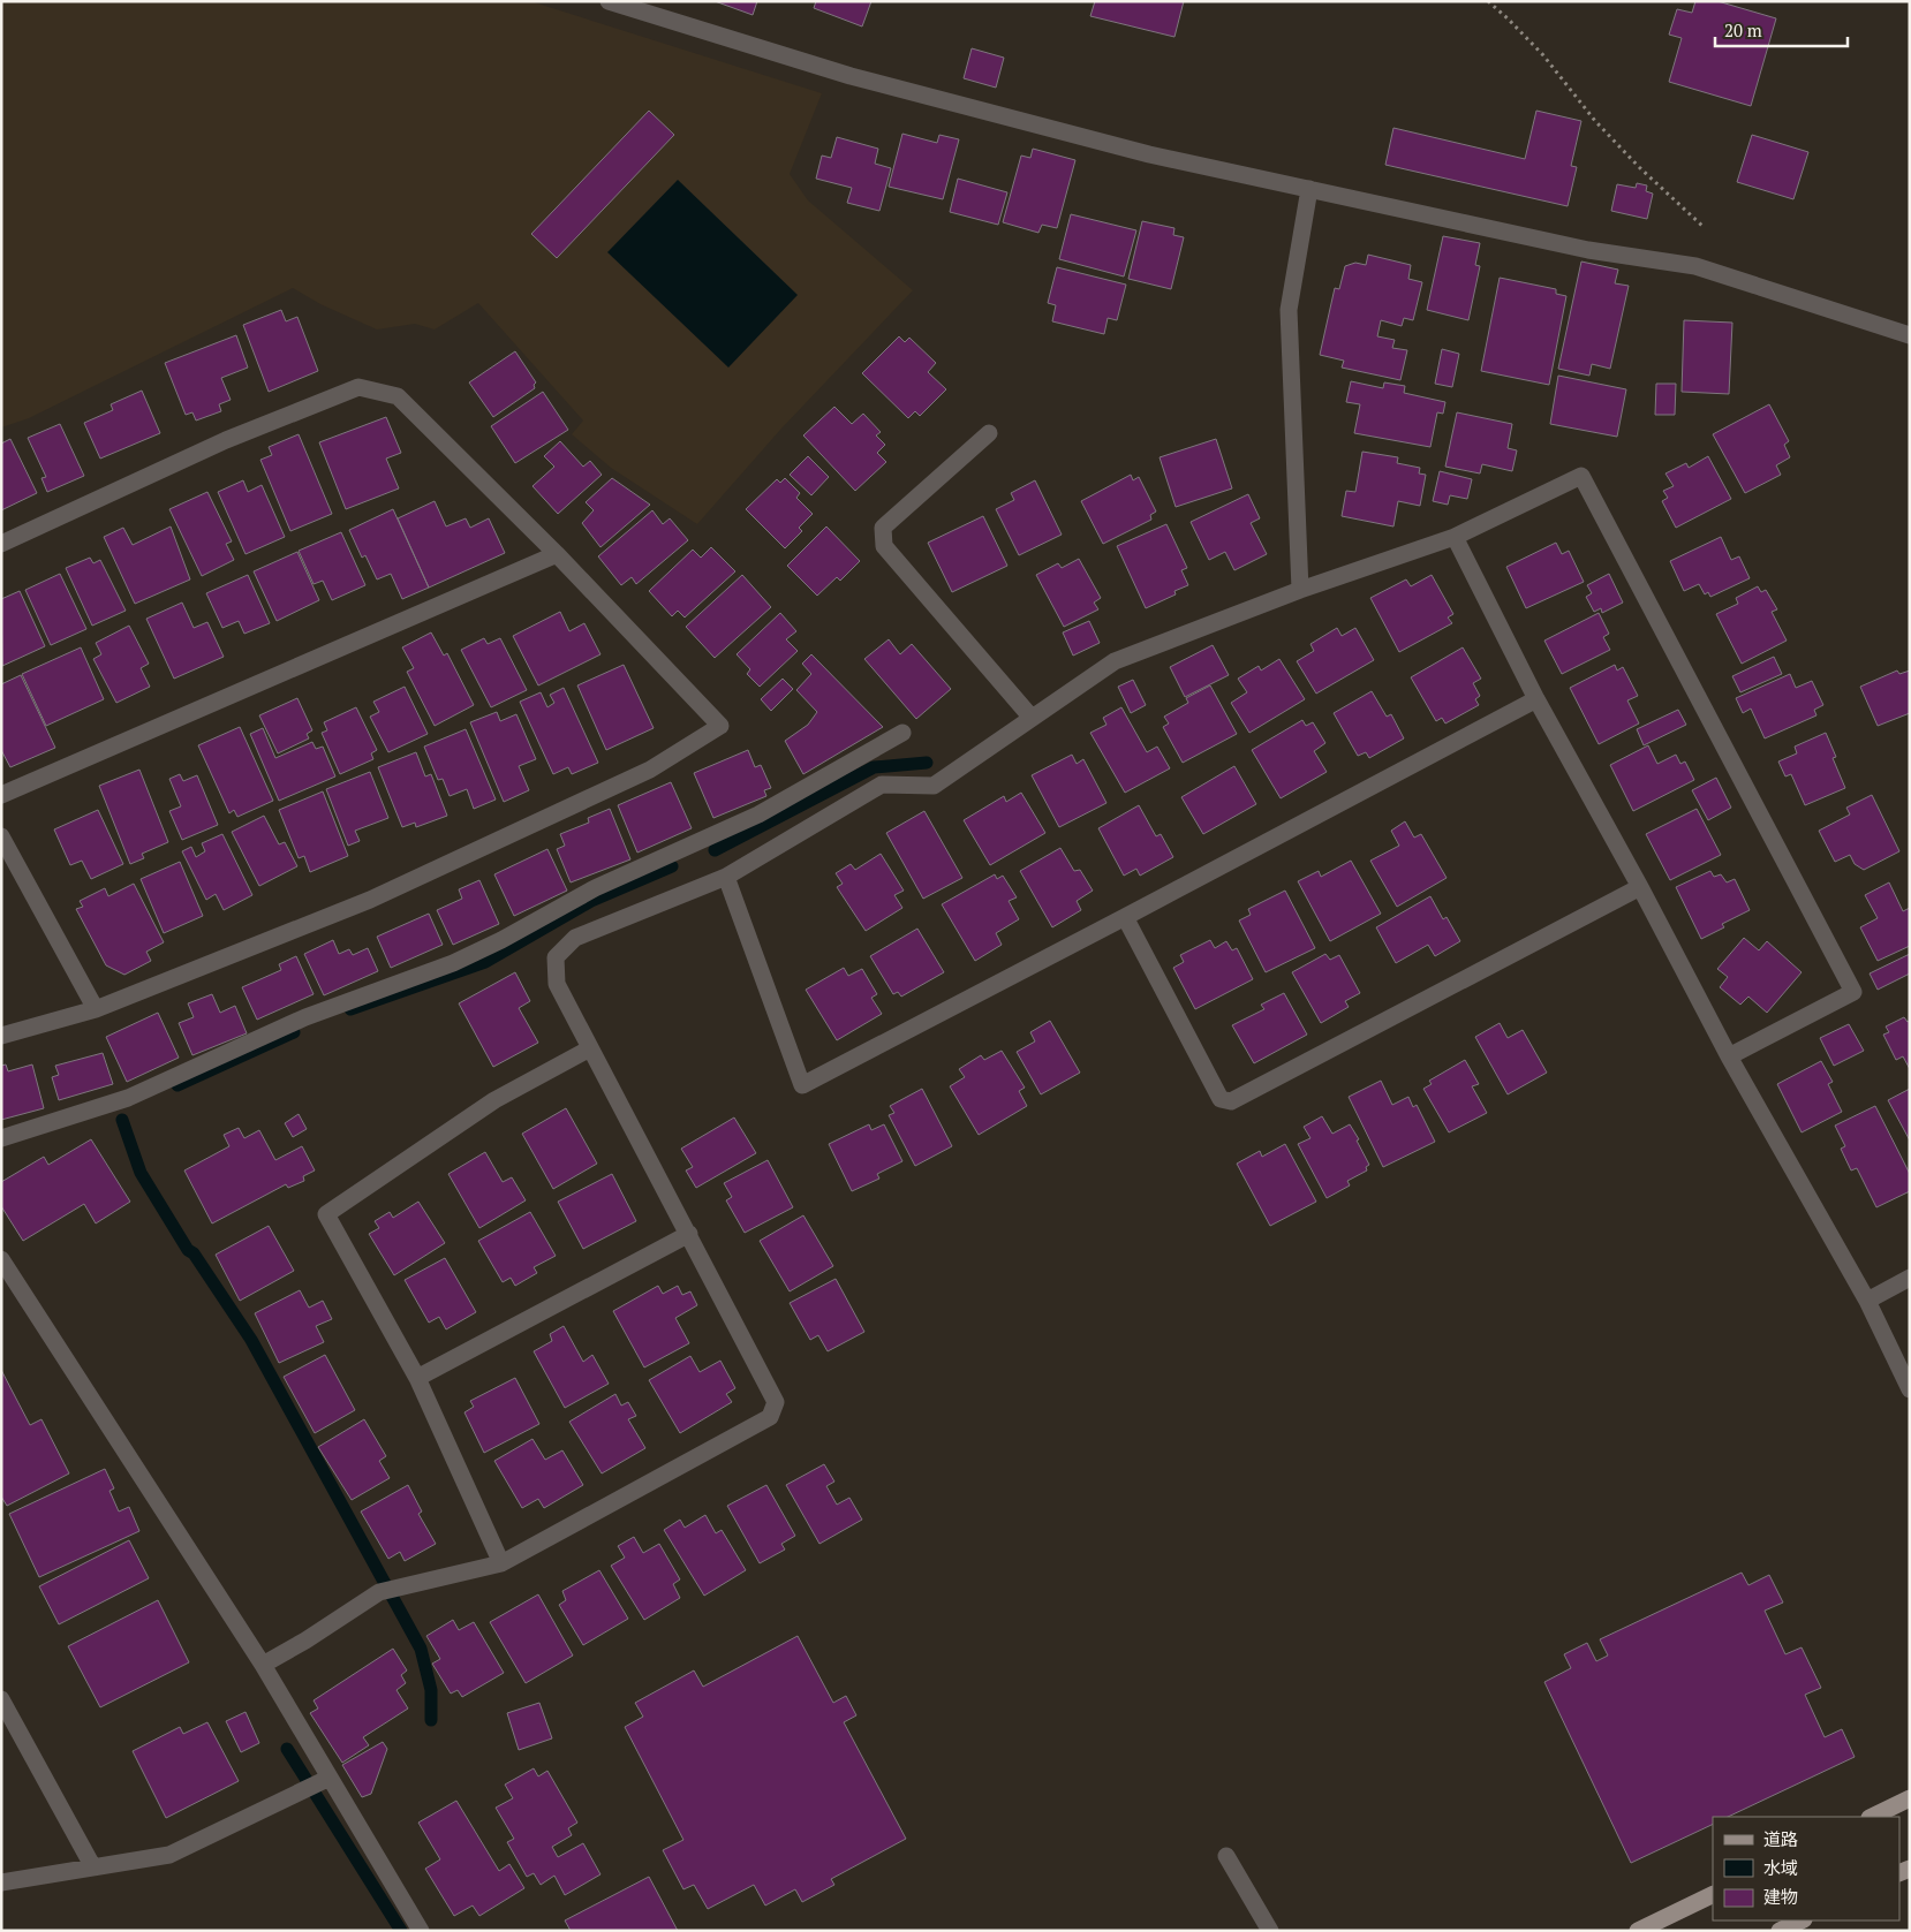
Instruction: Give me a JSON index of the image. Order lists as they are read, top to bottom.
{
  "legend": ["道路", "水域", "建物"],
  "scale_bar": "20 m"
}
